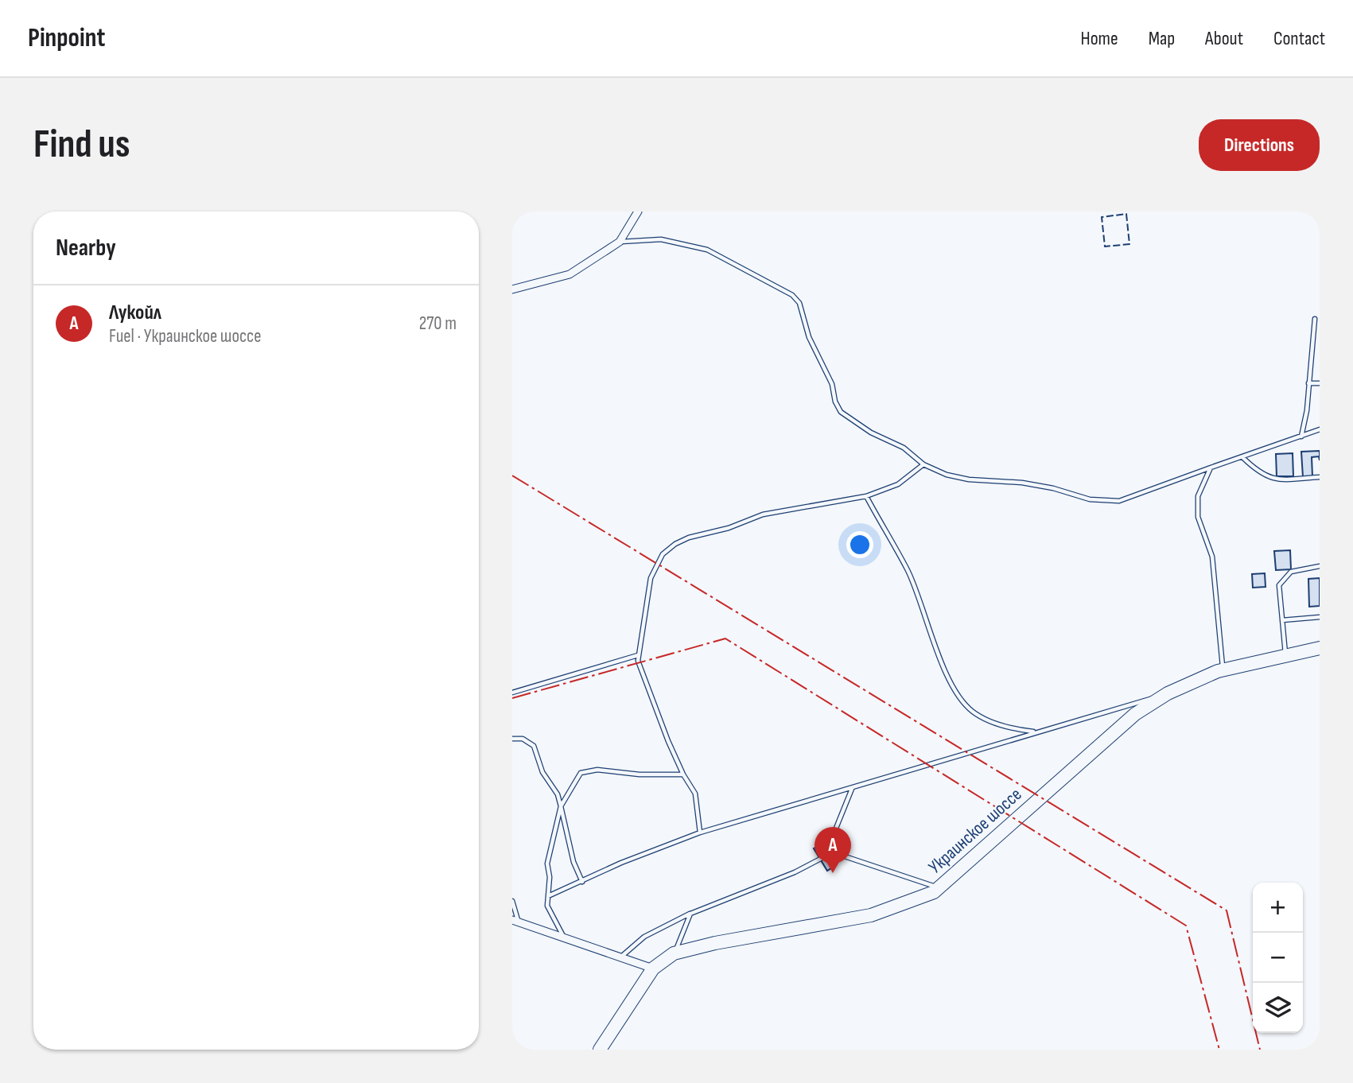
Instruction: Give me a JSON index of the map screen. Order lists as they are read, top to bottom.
{
  "streets": {
    "highway": ["Украинское шоссе"]
  },
  "page": {
    "header": "Pinpoint",
    "nav": [
      "Home",
      "Map",
      "About",
      "Contact"
    ],
    "buttons": "Directions",
    "title": "Find us",
    "heading": "Nearby",
    "list": [
      {
        "mark": "A",
        "name": "Лукойл",
        "note": "Fuel · Украинское шоссе",
        "value": "270 m"
      }
    ],
    "pins": "A",
    "map_buttons": ["+", "−"]
  }
}
